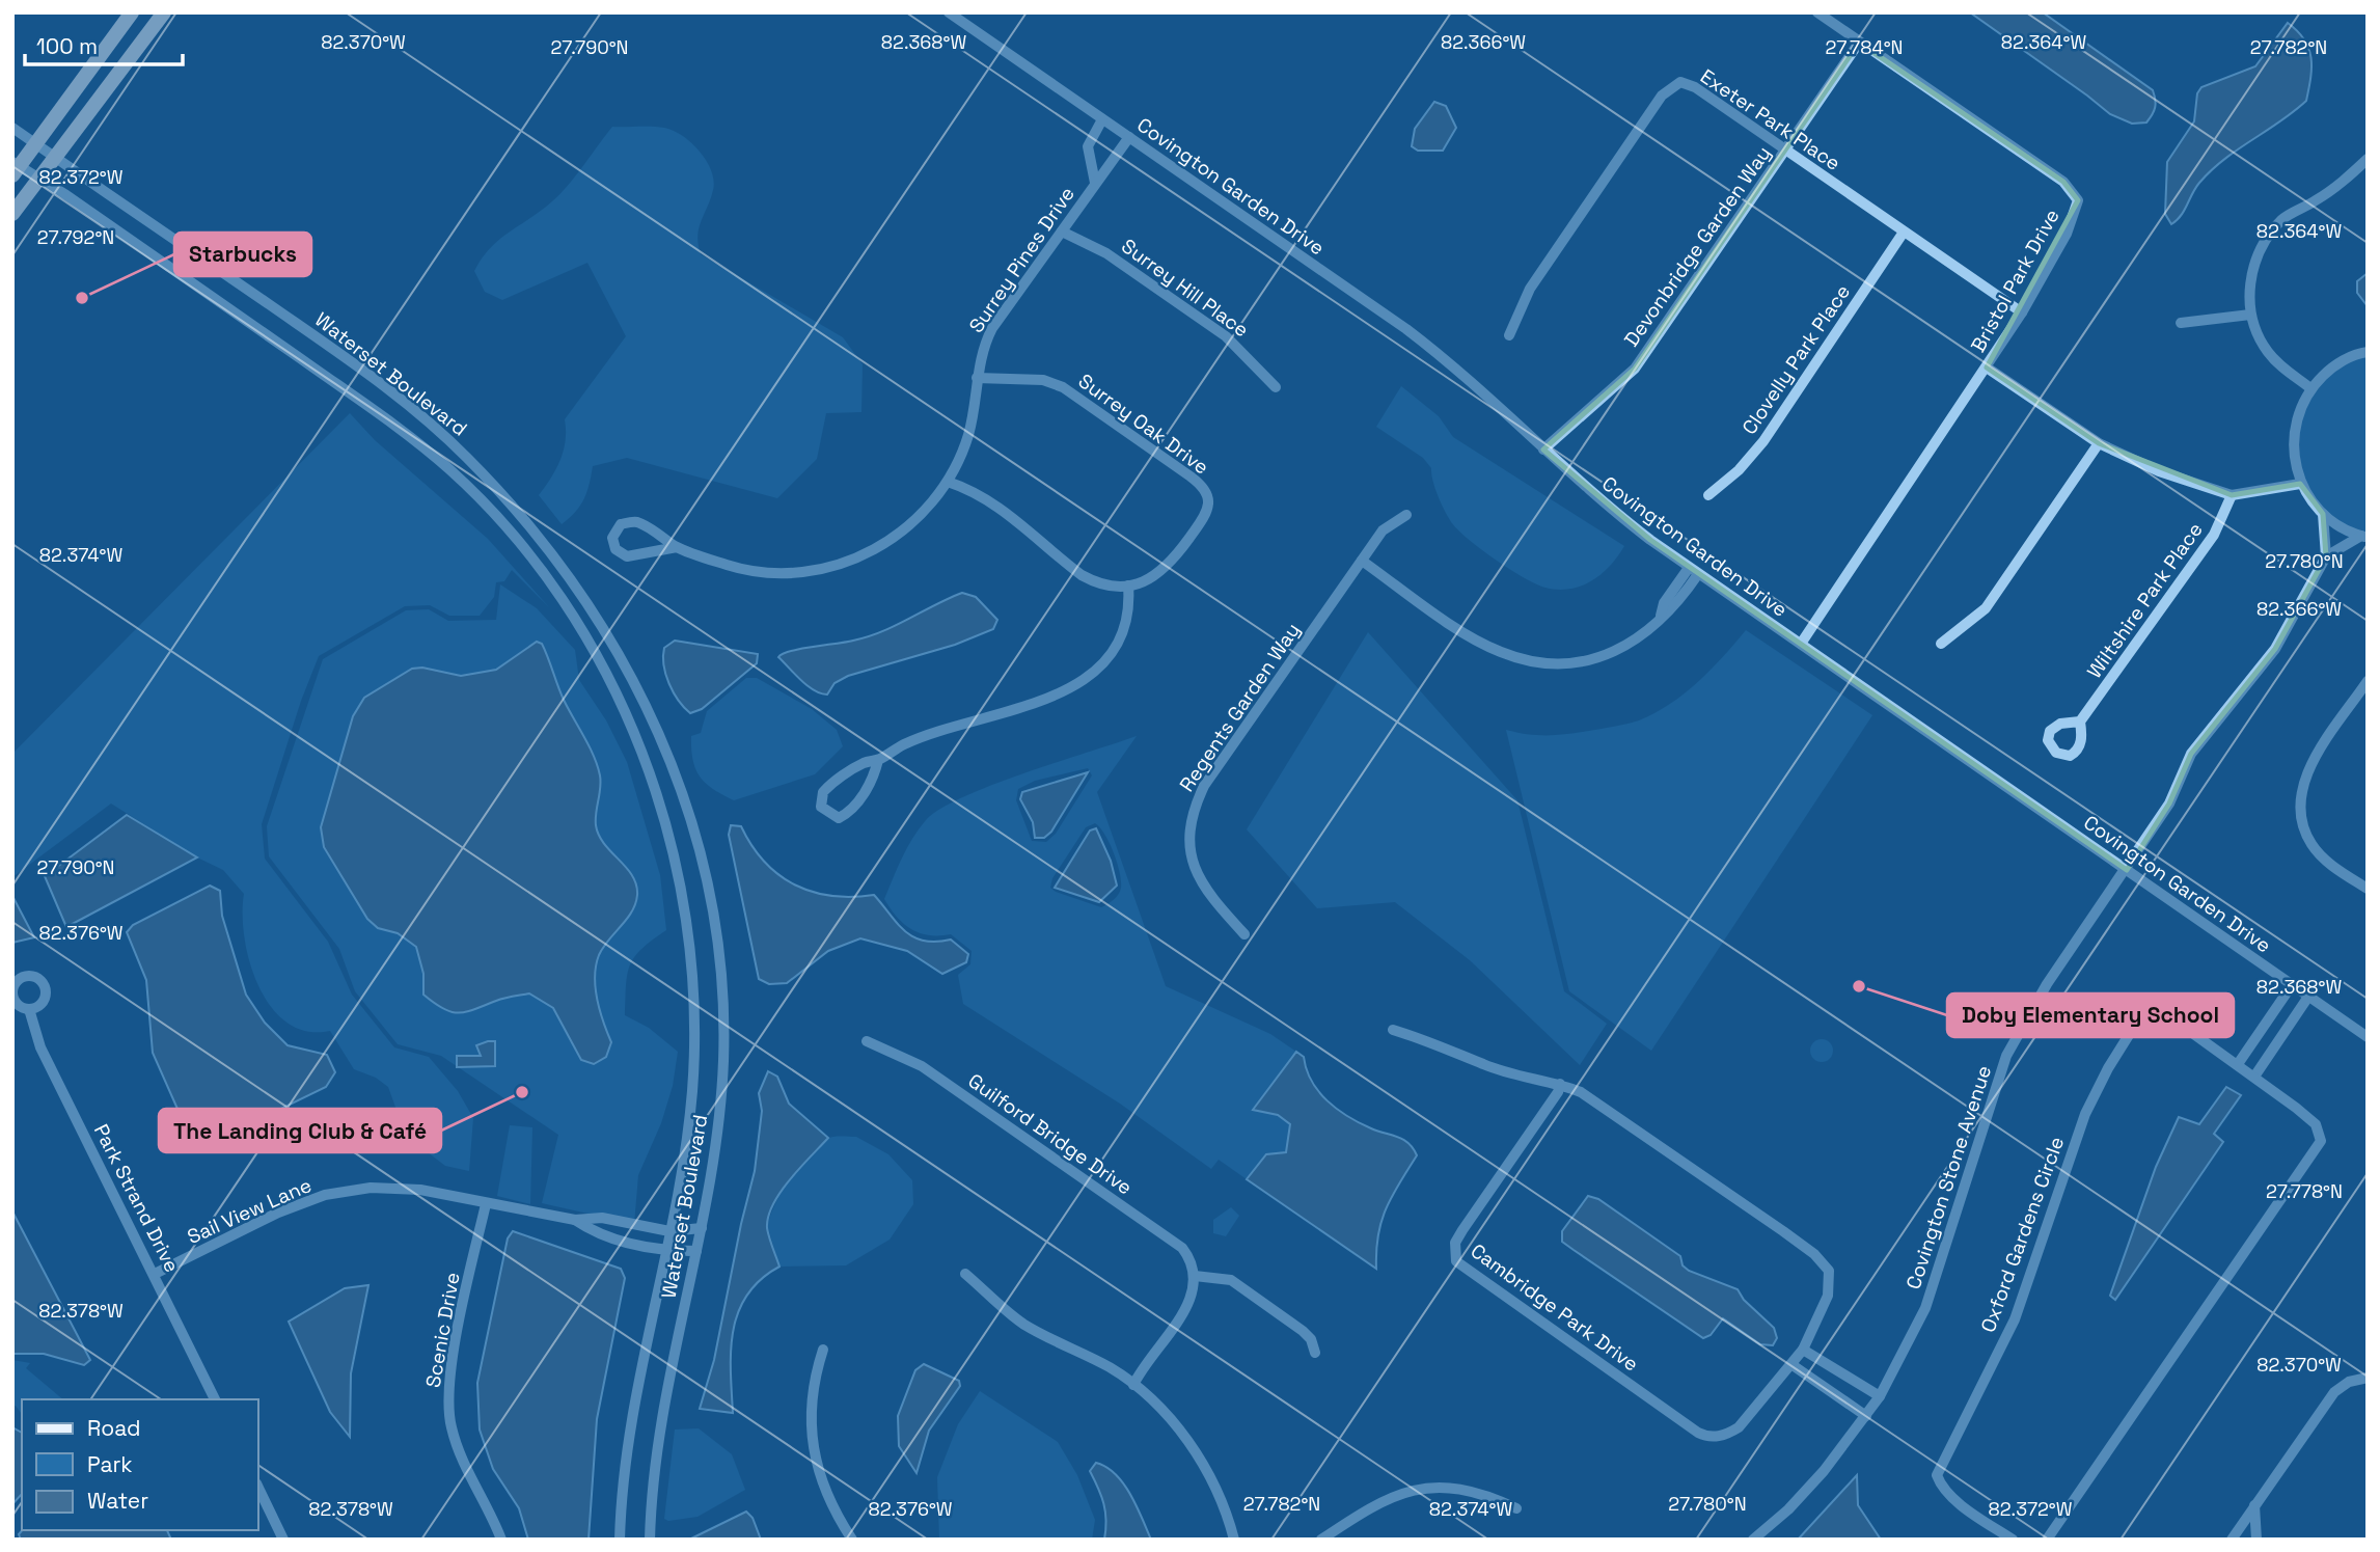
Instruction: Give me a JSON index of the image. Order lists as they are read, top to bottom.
{
  "streets": {
    "street": [
      "Exeter Park Place",
      "Covington Garden Drive",
      "Devonbridge Garden Way",
      "Surrey Pines Drive",
      "Bristol Park Drive",
      "Surrey Hill Place",
      "Clovelly Park Place",
      "Waterset Boulevard",
      "Surrey Oak Drive",
      "Wiltshire Park Place",
      "Regents Garden Way",
      "Guilford Bridge Drive",
      "Covington Stone Avenue",
      "Park Strand Drive",
      "Sail View Lane",
      "Oxford Gardens Circle",
      "Cambridge Park Drive",
      "Scenic Drive"
    ]
  },
  "crossings": [
    ["Exeter Park Place", "Devonbridge Garden Way"],
    ["Exeter Park Place", "Bristol Park Drive"],
    ["Exeter Park Place", "Clovelly Park Place"],
    ["Covington Garden Drive", "Devonbridge Garden Way"],
    ["Covington Garden Drive", "Surrey Pines Drive"],
    ["Covington Garden Drive", "Bristol Park Drive"],
    ["Covington Garden Drive", "Covington Stone Avenue"],
    ["Devonbridge Garden Way", "Bristol Park Drive"],
    ["Surrey Pines Drive", "Surrey Hill Place"],
    ["Surrey Pines Drive", "Surrey Oak Drive"],
    ["Waterset Boulevard", "Sail View Lane"],
    ["Park Strand Drive", "Sail View Lane"],
    ["Sail View Lane", "Scenic Drive"]
  ],
  "places": ["Starbucks", "Doby Elementary School", "The Landing Club & Café"],
  "legend": ["Road", "Park", "Water"],
  "scale_bar": "100 m",
  "coordinates": [
    "82.370°W",
    "82.368°W",
    "82.366°W",
    "82.364°W",
    "27.790°N",
    "27.784°N",
    "27.782°N",
    "82.372°W",
    "27.792°N",
    "82.374°W",
    "27.780°N",
    "82.376°W",
    "27.778°N",
    "82.378°W"
  ]
}
